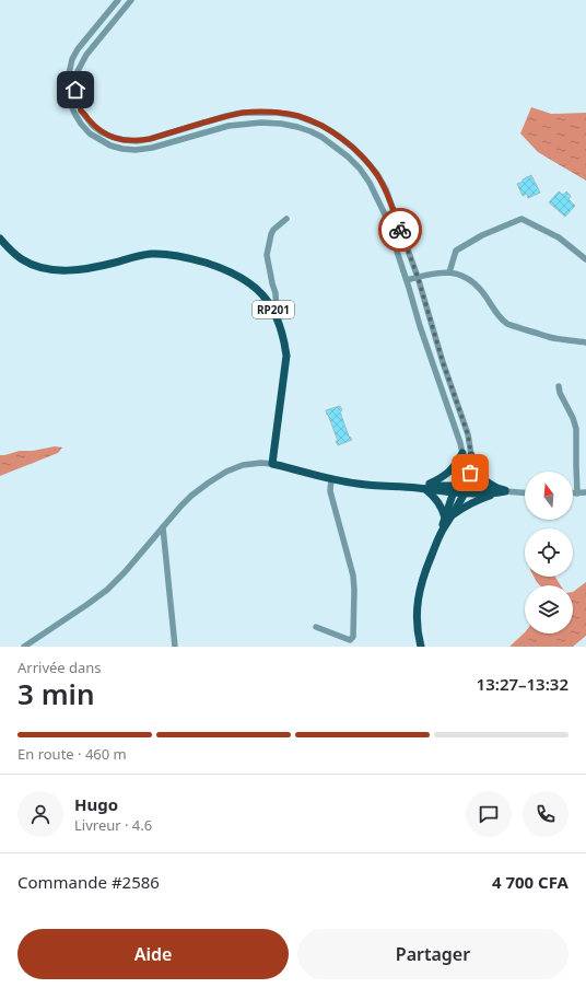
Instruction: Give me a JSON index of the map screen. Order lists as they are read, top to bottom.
{
  "streets": {
    "main road": ["RP201"]
  },
  "north": "top",
  "page": {
    "heading": ["3 min", "Arrivée dans", "13:27–13:32"],
    "panel": [
      "Hugo",
      "Livreur · 4.6",
      "Commande #2586",
      "4 700 CFA"
    ],
    "bar": "En route · 460 m",
    "buttons": ["Aide", "Partager"]
  }
}
